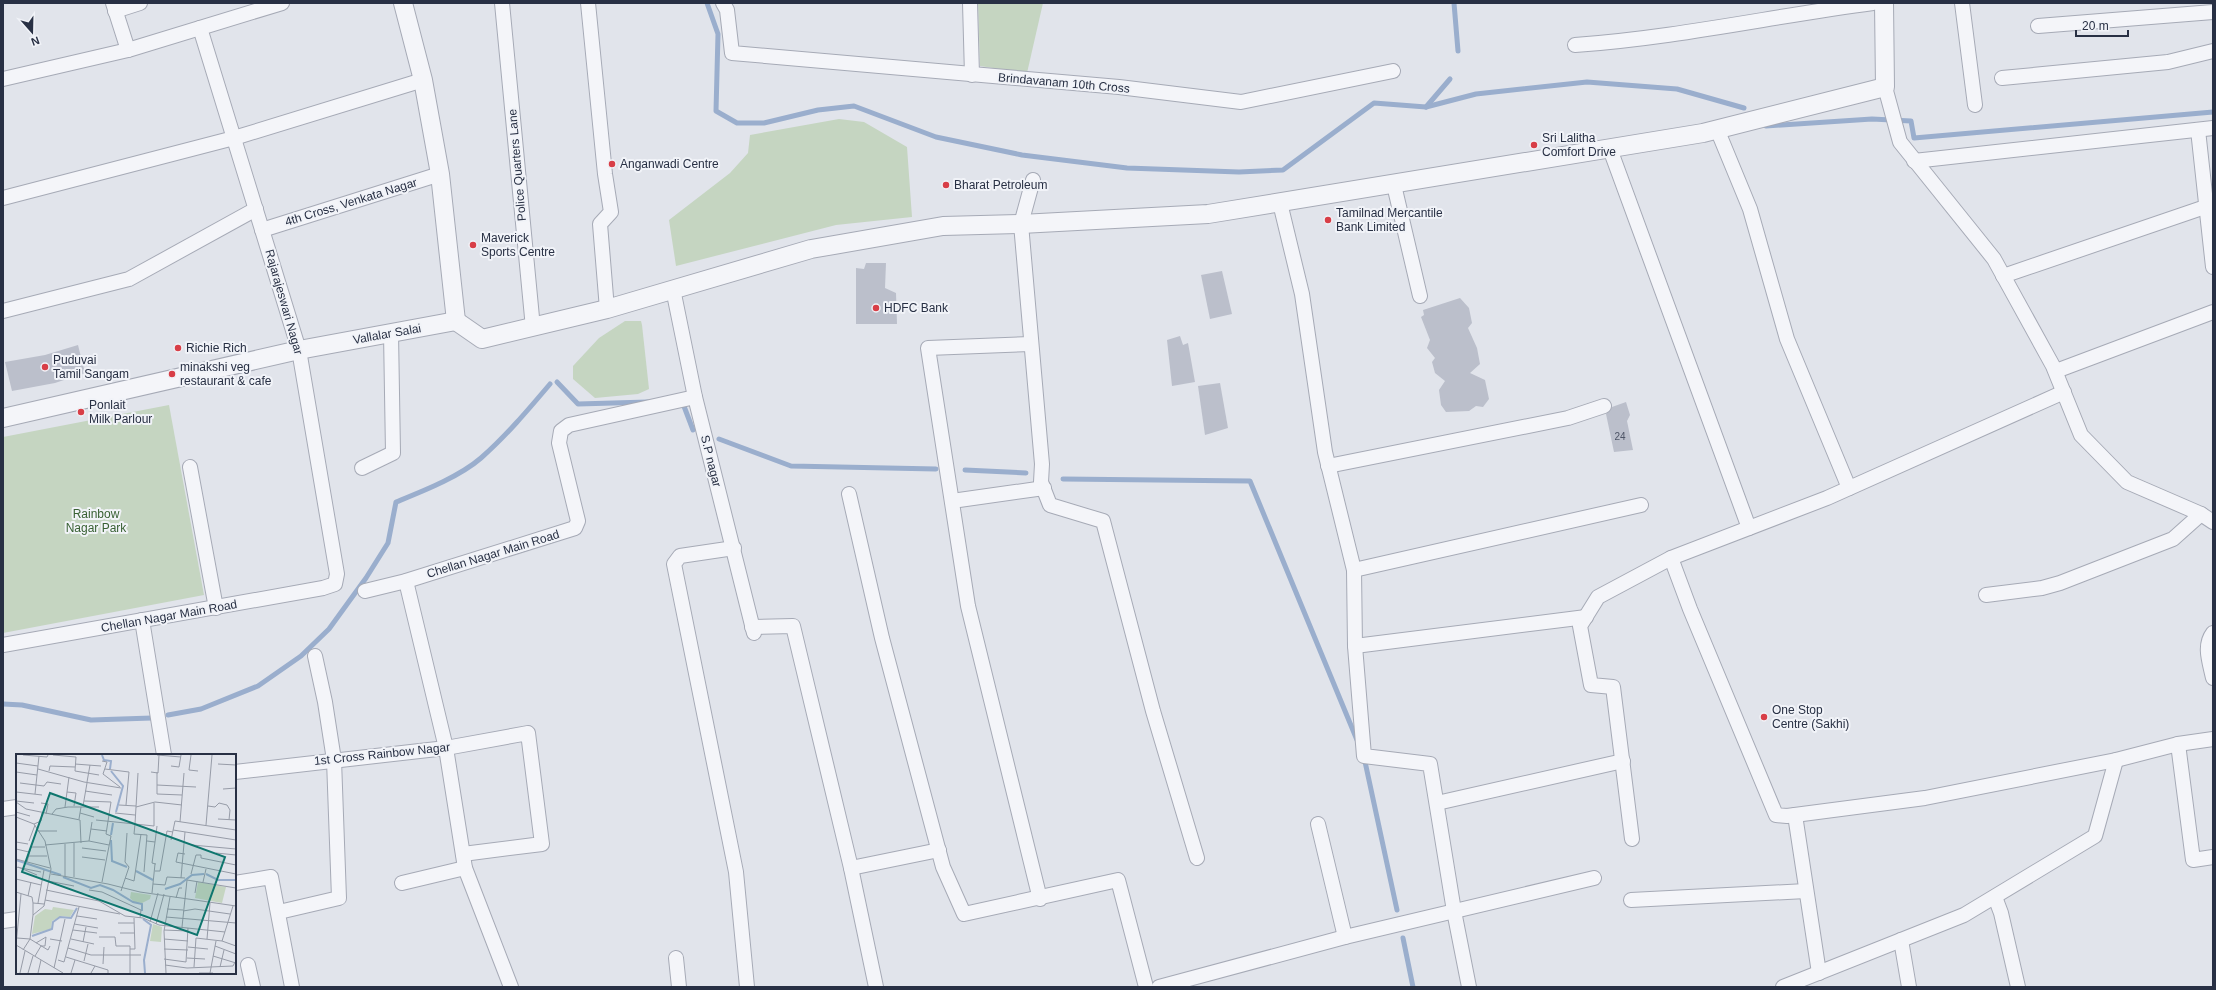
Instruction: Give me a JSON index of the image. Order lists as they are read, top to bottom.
{
  "streets": {
    "street": [
      "Brindavanam 10th Cross",
      "Police Quarters Lane",
      "4th Cross, Venkata Nagar",
      "Rajarajeswari Nagar",
      "Vallalar Salai",
      "S.P nagar",
      "Chellan Nagar Main Road",
      "1st Cross Rainbow Nagar"
    ]
  },
  "crossings": [
    ["4th Cross, Venkata Nagar", "Rajarajeswari Nagar"],
    ["Rajarajeswari Nagar", "Vallalar Salai"],
    ["Rajarajeswari Nagar", "Chellan Nagar Main Road"],
    ["S.P nagar", "Chellan Nagar Main Road"]
  ],
  "parks": ["Rainbow Nagar Park"],
  "places": [
    "Sri Lalitha Comfort Drive",
    "Anganwadi Centre",
    "Bharat Petroleum",
    "Tamilnad Mercantile Bank Limited",
    "Maverick Sports Centre",
    "HDFC Bank",
    "Richie Rich",
    "Puduvai Tamil Sangam",
    "minakshi veg restaurant & cafe",
    "Ponlait Milk Parlour",
    "One Stop Centre (Sakhi)"
  ],
  "house_numbers": ["24"],
  "scale_bar": "20 m",
  "north": "bottom"
}
